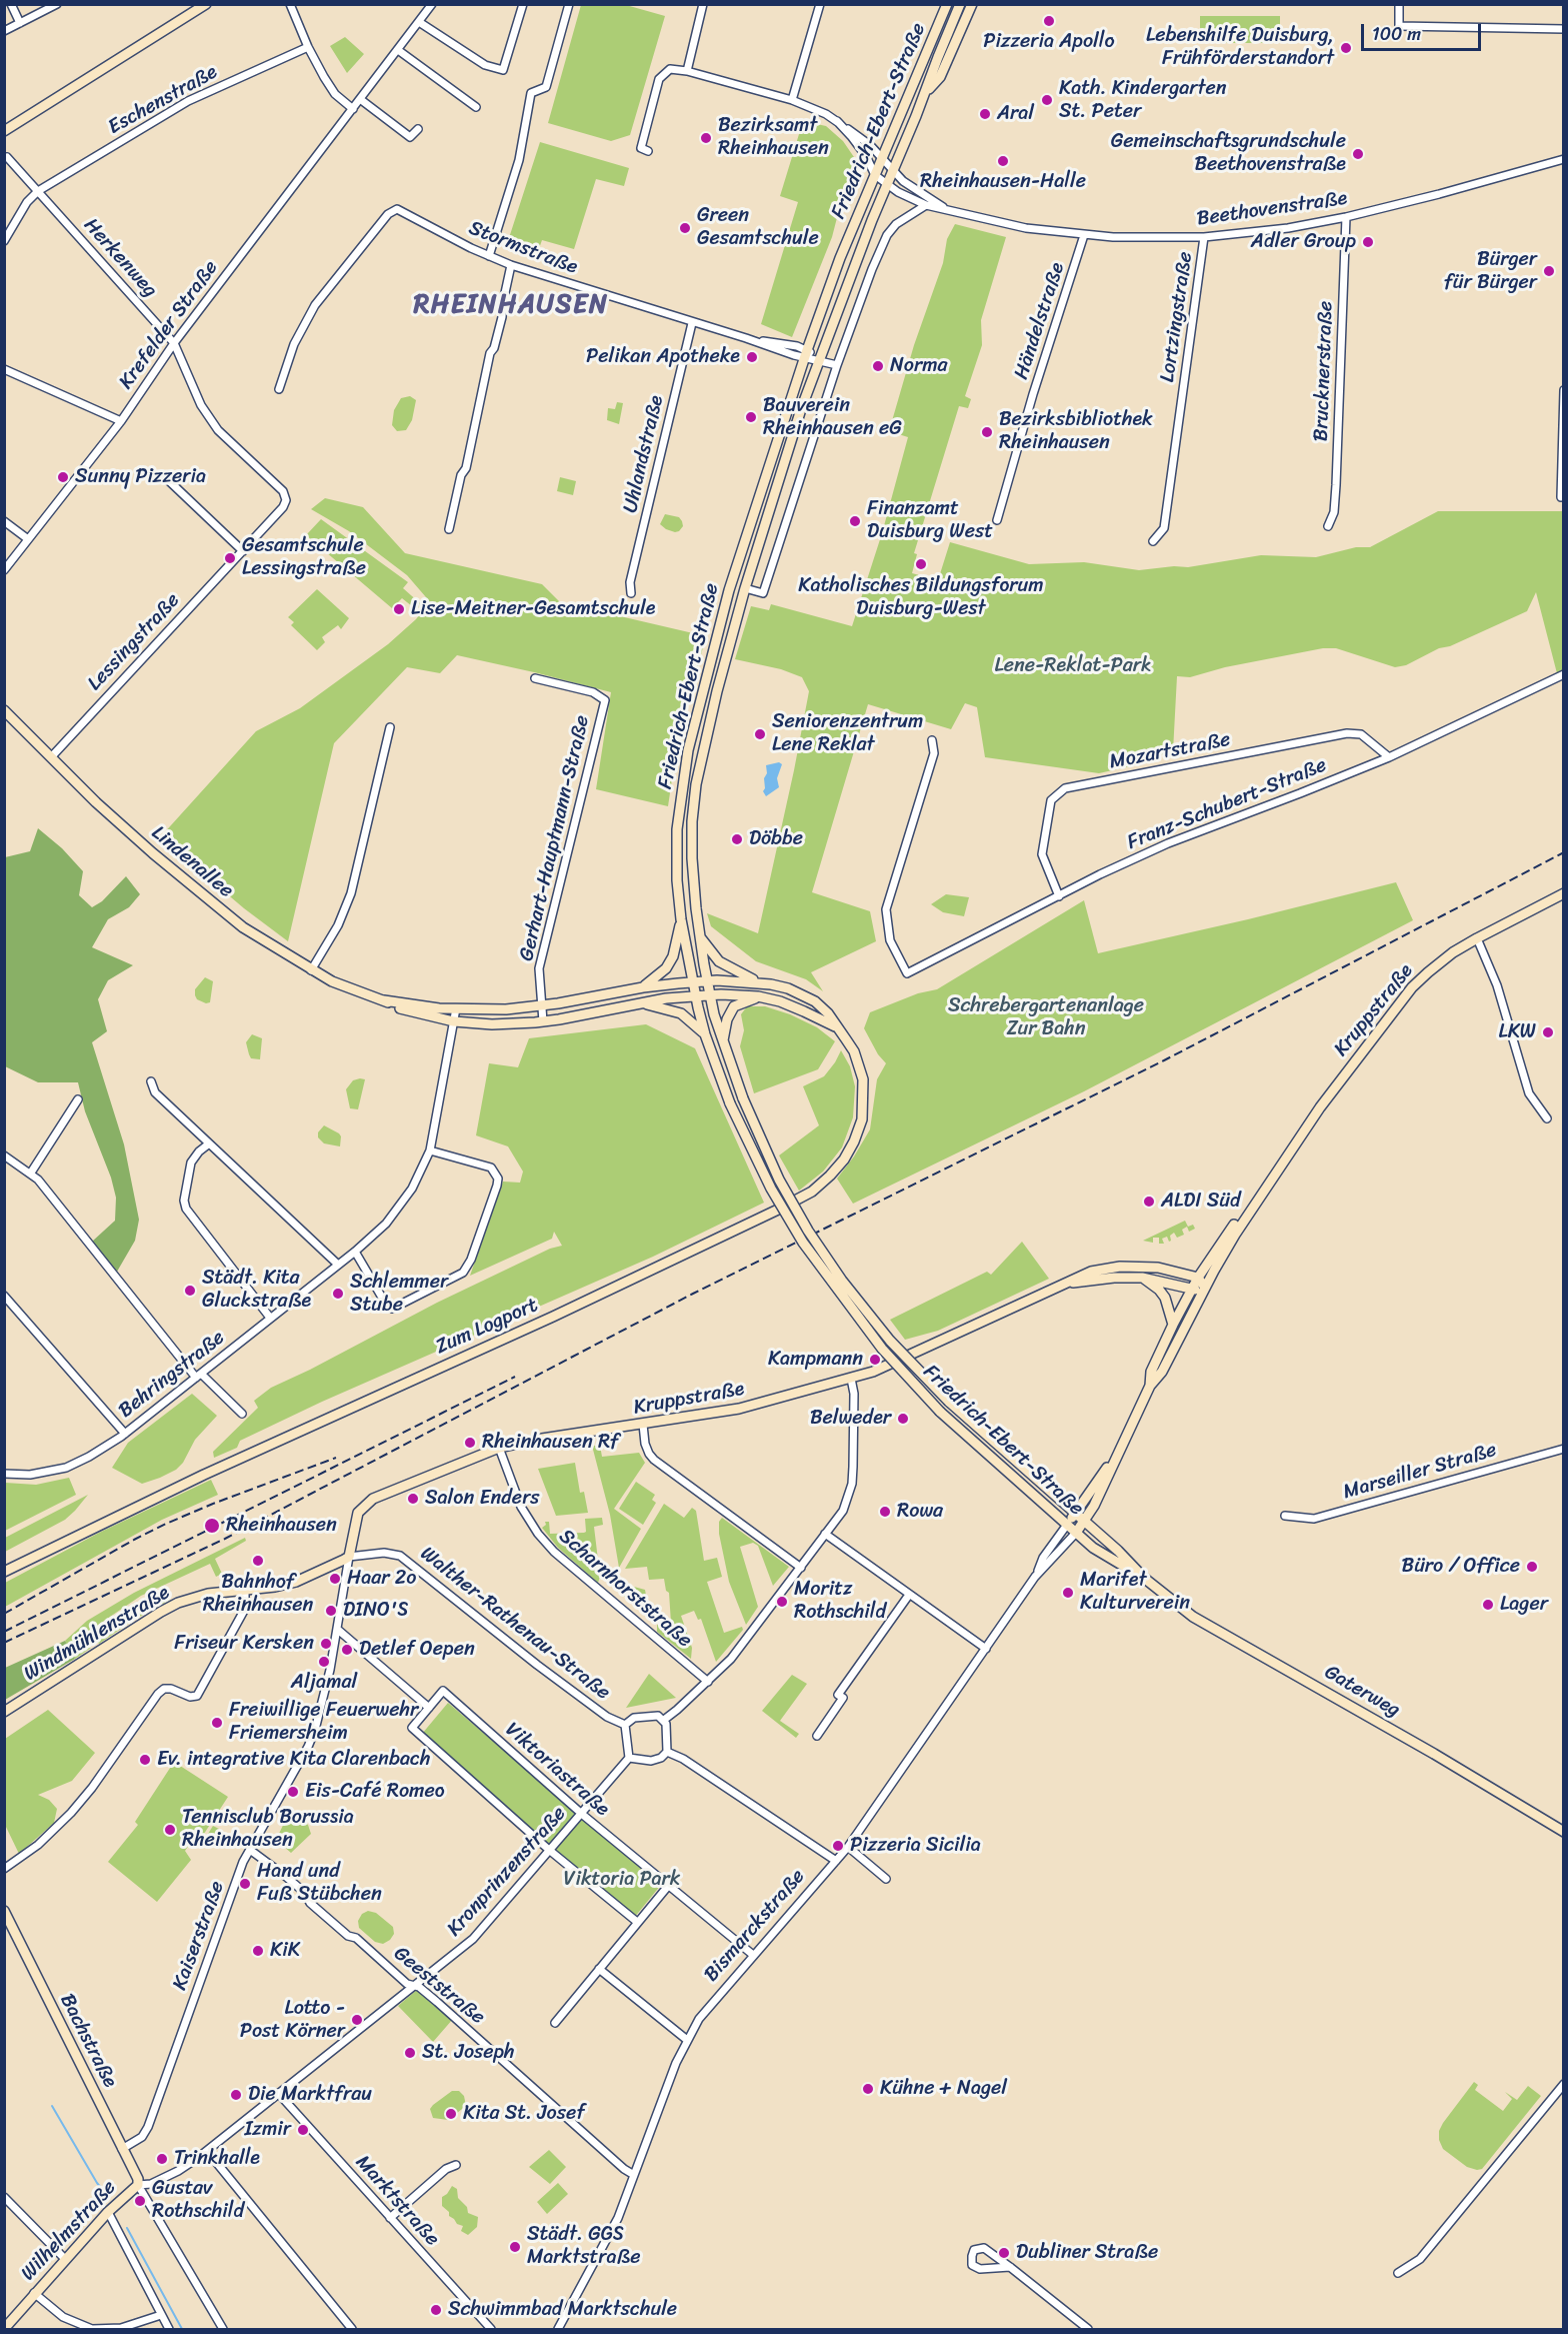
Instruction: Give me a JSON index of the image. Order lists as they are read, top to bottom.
{
  "streets": {
    "main road": [
      "Friedrich-Ebert-Straße",
      "Lindenallee",
      "Kruppstraße",
      "Zum Logport",
      "Windmühlenstraße",
      "Gaterweg",
      "Bismarckstraße",
      "Bachstraße",
      "Wilhelmstraße"
    ],
    "street": [
      "Eschenstraße",
      "Beethovenstraße",
      "Stormstraße",
      "Herkenweg",
      "Lortzingstraße",
      "Händelstraße",
      "Krefelder Straße",
      "Brucknerstraße",
      "Uhlandstraße",
      "Lessingstraße",
      "Mozartstraße",
      "Franz-Schubert-Straße",
      "Gerhart-Hauptmann-Straße",
      "Behringstraße",
      "Marseiller Straße",
      "Scharnhorststraße",
      "Walther-Rathenau-Straße",
      "Viktoriastraße",
      "Kronprinzenstraße",
      "Kaiserstraße",
      "Geeststraße",
      "Marktstraße"
    ]
  },
  "crossings": [
    ["Eschenstraße", "Herkenweg"],
    ["Friedrich-Ebert-Straße", "Beethovenstraße"],
    ["Friedrich-Ebert-Straße", "Stormstraße"],
    ["Friedrich-Ebert-Straße", "Lindenallee"],
    ["Friedrich-Ebert-Straße", "Zum Logport"],
    ["Friedrich-Ebert-Straße", "Gaterweg"],
    ["Friedrich-Ebert-Straße", "Bismarckstraße"],
    ["Beethovenstraße", "Lortzingstraße"],
    ["Beethovenstraße", "Händelstraße"],
    ["Beethovenstraße", "Brucknerstraße"],
    ["Stormstraße", "Uhlandstraße"],
    ["Herkenweg", "Krefelder Straße"],
    ["Herkenweg", "Lessingstraße"],
    ["Lessingstraße", "Lindenallee"],
    ["Mozartstraße", "Franz-Schubert-Straße"],
    ["Gerhart-Hauptmann-Straße", "Lindenallee"],
    ["Lindenallee", "Zum Logport"],
    ["Lindenallee", "Behringstraße"],
    ["Kruppstraße", "Scharnhorststraße"],
    ["Kruppstraße", "Walther-Rathenau-Straße"],
    ["Kruppstraße", "Windmühlenstraße"],
    ["Kruppstraße", "Bismarckstraße"],
    ["Kruppstraße", "Kaiserstraße"],
    ["Walther-Rathenau-Straße", "Windmühlenstraße"],
    ["Walther-Rathenau-Straße", "Kronprinzenstraße"],
    ["Walther-Rathenau-Straße", "Kaiserstraße"],
    ["Windmühlenstraße", "Kaiserstraße"],
    ["Gaterweg", "Bismarckstraße"],
    ["Viktoriastraße", "Kronprinzenstraße"],
    ["Viktoriastraße", "Bismarckstraße"],
    ["Kronprinzenstraße", "Geeststraße"],
    ["Kronprinzenstraße", "Bachstraße"],
    ["Kronprinzenstraße", "Marktstraße"],
    ["Kronprinzenstraße", "Wilhelmstraße"],
    ["Bismarckstraße", "Geeststraße"],
    ["Kaiserstraße", "Geeststraße"],
    ["Kaiserstraße", "Bachstraße"],
    ["Bachstraße", "Wilhelmstraße"]
  ],
  "districts": ["RHEINHAUSEN"],
  "parks": ["Lene-Reklat-Park", "Schrebergartenanlage Zur Bahn", "Viktoria Park"],
  "places": [
    "Pizzeria Apollo",
    "Lebenshilfe Duisburg, Frühförderstandort",
    "Kath. Kindergarten St. Peter",
    "Aral",
    "Bezirksamt Rheinhausen",
    "Gemeinschaftsgrundschule Beethovenstraße",
    "Rheinhausen-Halle",
    "Green Gesamtschule",
    "Adler Group",
    "Bürger für Bürger",
    "Pelikan Apotheke",
    "Norma",
    "Bauverein Rheinhausen eG",
    "Bezirksbibliothek Rheinhausen",
    "Sunny Pizzeria",
    "Finanzamt Duisburg West",
    "Gesamtschule Lessingstraße",
    "Katholisches Bildungsforum Duisburg-West",
    "Lise-Meitner-Gesamtschule",
    "Seniorenzentrum Lene Reklat",
    "Döbbe",
    "LKW",
    "ALDI Süd",
    "Städt. Kita Gluckstraße",
    "Schlemmer Stube",
    "Kampmann",
    "Belweder",
    "Rheinhausen Rf",
    "Salon Enders",
    "Rowa",
    "Rheinhausen",
    "Bahnhof Rheinhausen",
    "Büro / Office",
    "Haar 2o",
    "Marifet Kulturverein",
    "Moritz Rothschild",
    "Lager",
    "DINO'S",
    "Friseur Kersken",
    "Detlef Oepen",
    "Aljamal",
    "Freiwillige Feuerwehr Friemersheim",
    "Ev. integrative Kita Clarenbach",
    "Eis-Café Romeo",
    "Tennisclub Borussia Rheinhausen",
    "Pizzeria Sicilia",
    "Hand und Fuß Stübchen",
    "KiK",
    "Lotto - Post Körner",
    "St. Joseph",
    "Kühne + Nagel",
    "Die Marktfrau",
    "Kita St. Josef",
    "Izmir",
    "Trinkhalle",
    "Gustav Rothschild",
    "Städt. GGS Marktstraße",
    "Dubliner Straße",
    "Schwimmbad Marktschule"
  ],
  "scale_bar": "100 m"
}
